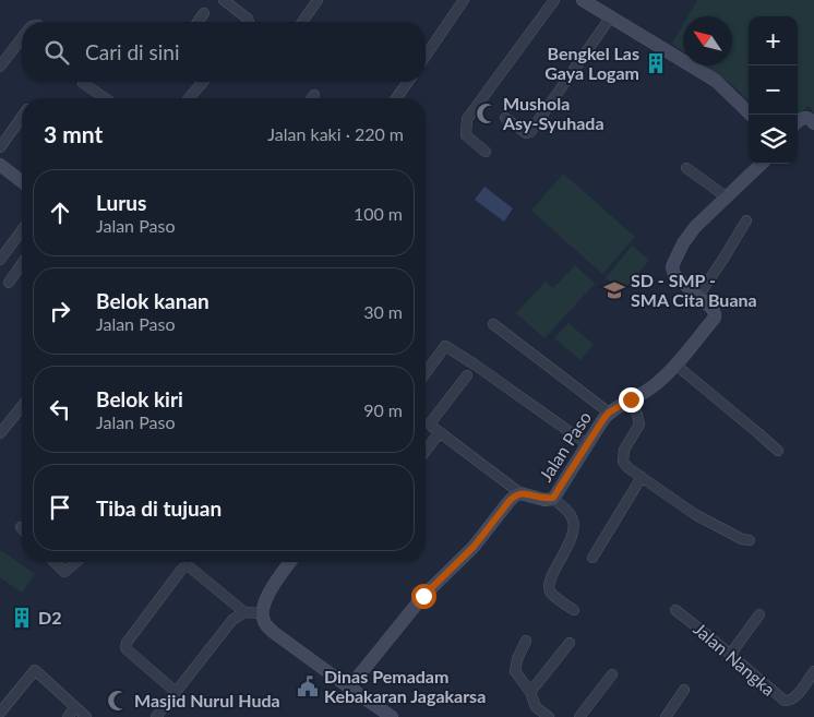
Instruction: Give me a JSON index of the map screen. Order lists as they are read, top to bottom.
{
  "streets": {
    "main road": ["Jalan Paso"],
    "street": ["Jalan Nangka"]
  },
  "places": {
    "building": ["Bengkel Las Gaya Logam", "D2"],
    "mosque": ["Mushola Asy-Syuhada", "Masjid Nurul Huda"],
    "school or university": ["SD - SMP - SMA Cita Buana"],
    "public building": ["Dinas Pemadam Kebakaran Jagakarsa"]
  },
  "north": "top left",
  "page": {
    "map_buttons": ["+", "−"],
    "search": "Cari di sini",
    "heading": ["3 mnt", "Jalan kaki · 220 m"],
    "list": [
      ["Lurus", "Jalan Paso", "100 m"],
      ["Belok kanan", "Jalan Paso", "30 m"],
      ["Belok kiri", "Jalan Paso", "90 m"],
      "Tiba di tujuan"
    ]
  }
}
